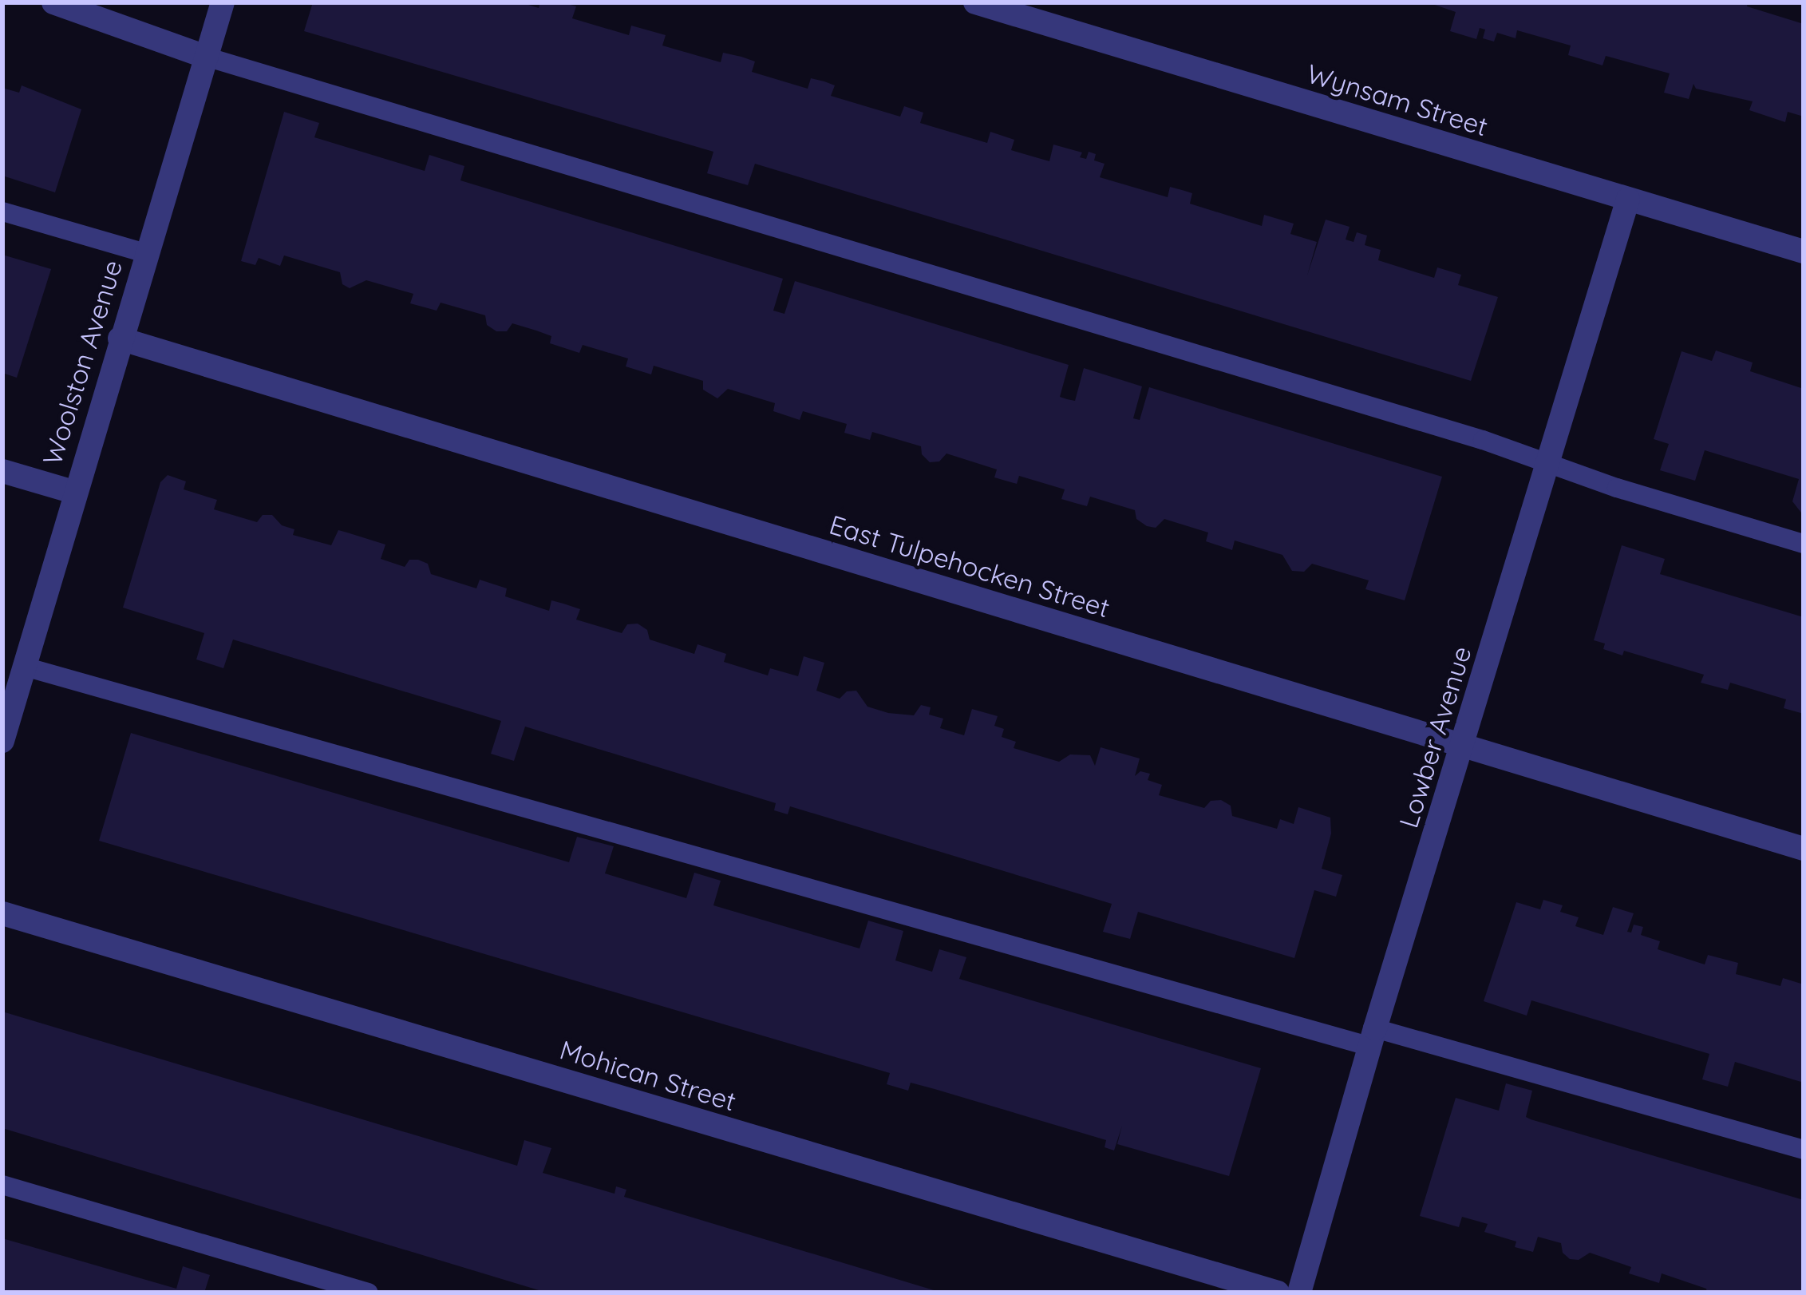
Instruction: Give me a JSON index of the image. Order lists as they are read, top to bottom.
{
  "streets": {
    "street": [
      "Wynsam Street",
      "Woolston Avenue",
      "East Tulpehocken Street",
      "Lowber Avenue",
      "Mohican Street"
    ]
  },
  "crossings": [
    ["Wynsam Street", "Lowber Avenue"],
    ["Woolston Avenue", "East Tulpehocken Street"],
    ["East Tulpehocken Street", "Lowber Avenue"]
  ]
}
